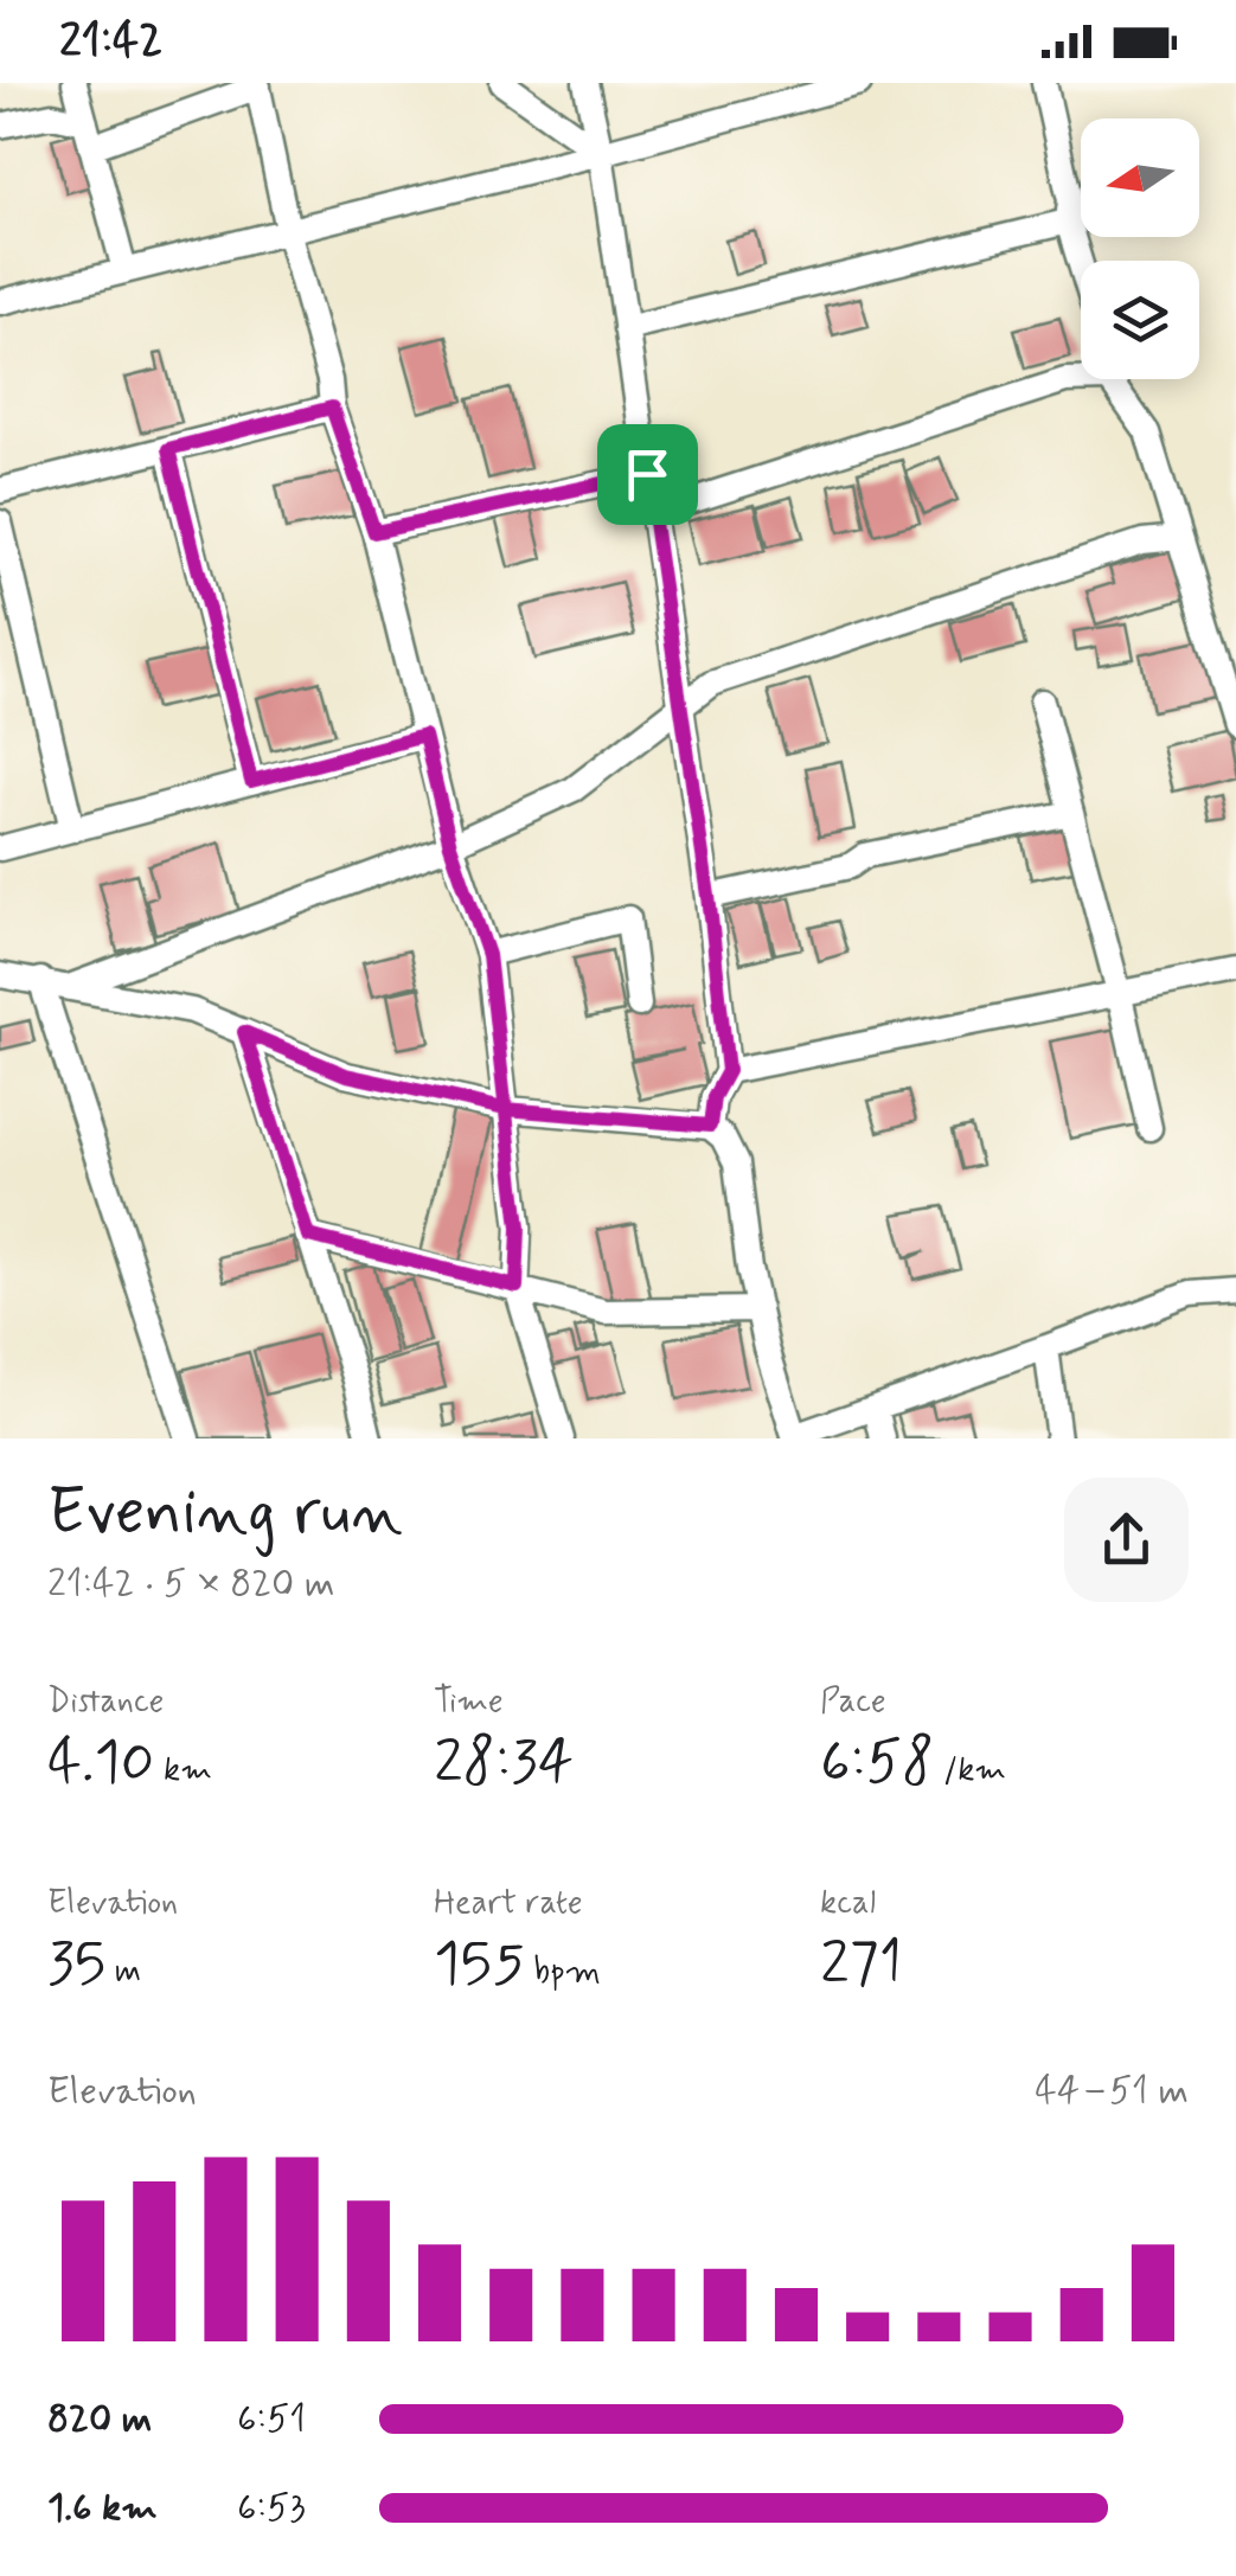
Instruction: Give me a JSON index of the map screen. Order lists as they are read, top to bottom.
{
  "north": "left",
  "page": {
    "status": "21:42",
    "heading": ["Evening run", "21:42 · 5 × 820 m"],
    "stats": [
      ["Distance", "4.10 km"],
      ["Time", "28:34"],
      ["Pace", "6:58 /km"],
      ["Elevation", "35 m"],
      ["Heart rate", "155 bpm"],
      ["kcal", "271"]
    ],
    "chart": ["Elevation", "44–51 m"],
    "list": [
      {
        "name": "820 m",
        "note": "6:51"
      },
      {
        "name": "1.6 km",
        "note": "6:53"
      }
    ]
  }
}
